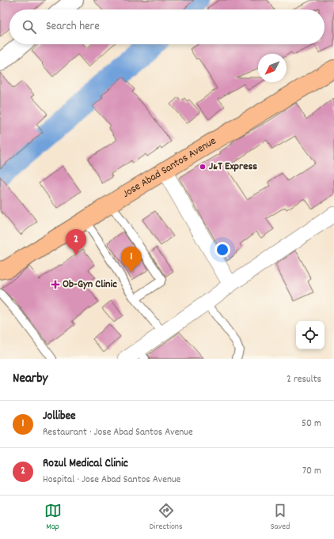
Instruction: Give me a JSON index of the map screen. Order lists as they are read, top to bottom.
{
  "streets": {
    "highway": ["Jose Abad Santos Avenue"]
  },
  "places": {
    "other": ["J&T Express"],
    "health": ["Ob-Gyn Clinic"]
  },
  "north": "bottom left",
  "page": {
    "search": "Search here",
    "pins": ["2", "1"],
    "heading": ["Nearby", "2 results"],
    "list": [
      {
        "mark": "1",
        "name": "Jollibee",
        "note": "Restaurant · Jose Abad Santos Avenue",
        "value": "50 m"
      },
      {
        "mark": "2",
        "name": "Rozul Medical Clinic",
        "note": "Hospital · Jose Abad Santos Avenue",
        "value": "70 m"
      }
    ],
    "nav": ["Map", "Directions", "Saved"]
  }
}
